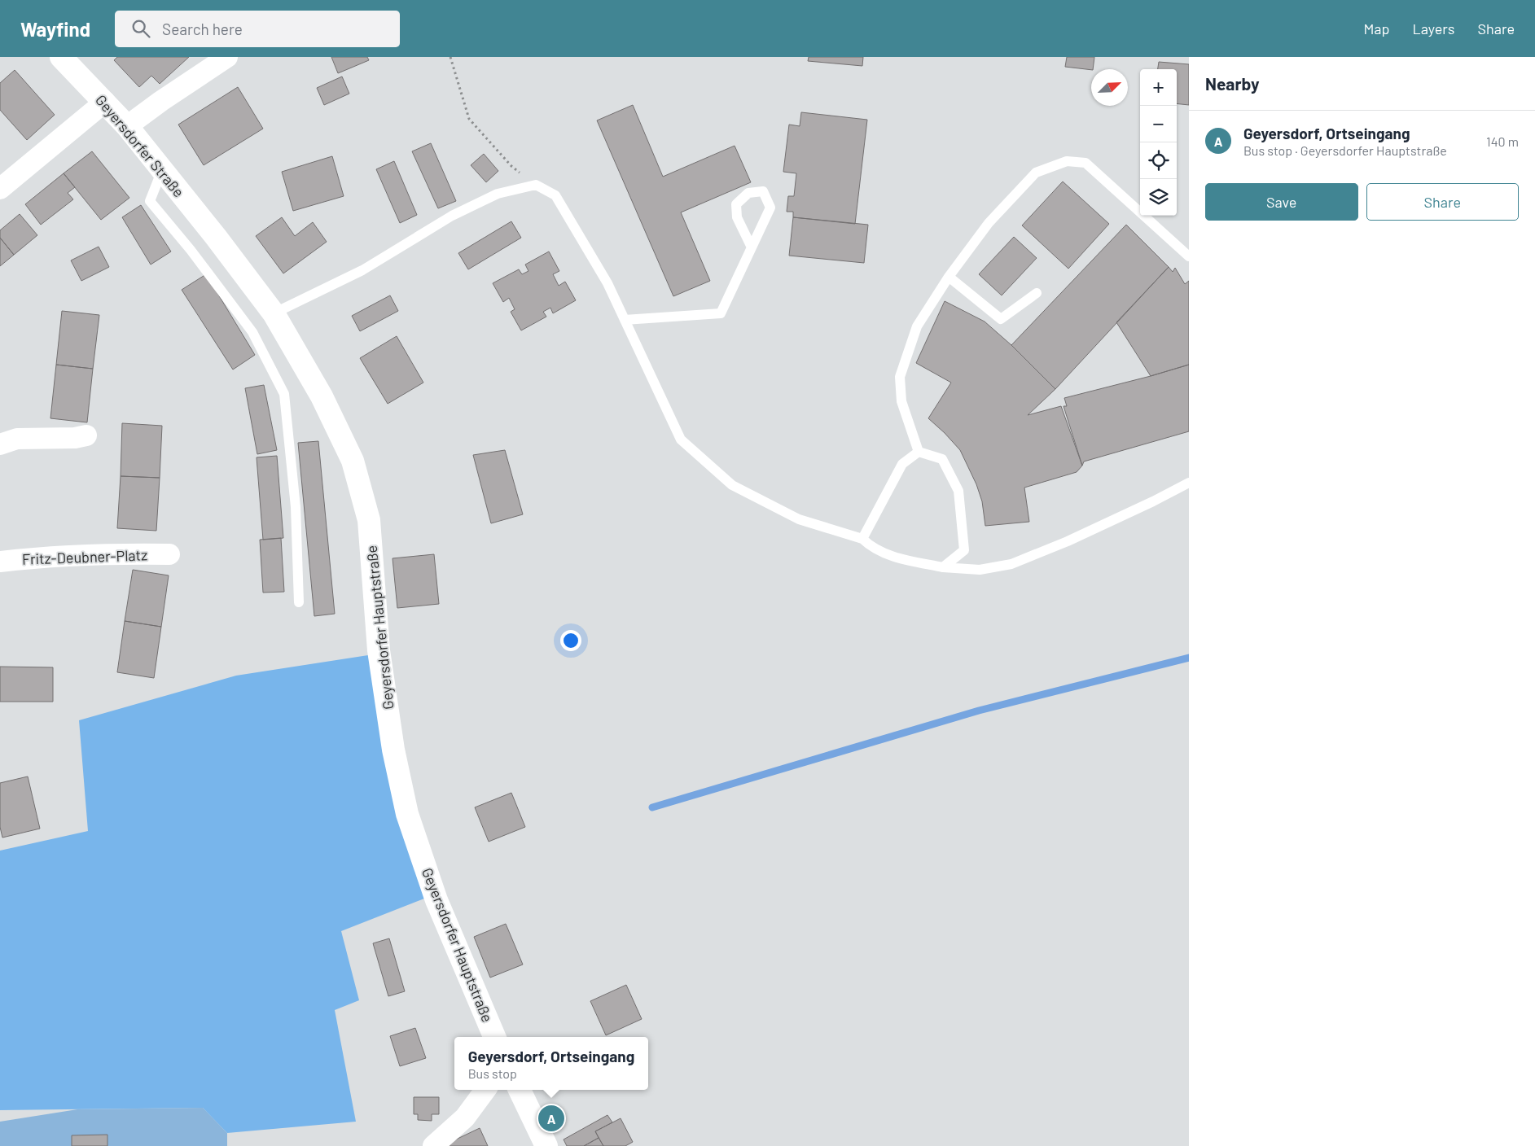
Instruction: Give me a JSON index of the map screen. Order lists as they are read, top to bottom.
{
  "streets": {
    "main road": ["Geyersdorfer Straße", "Geyersdorfer Hauptstraße"],
    "street": ["Fritz-Deubner-Platz"]
  },
  "crossings": [
    ["Geyersdorfer Straße", "Geyersdorfer Hauptstraße"]
  ],
  "north": "top right",
  "page": {
    "header": "Wayfind",
    "search": "Search here",
    "nav": ["Map", "Layers", "Share"],
    "heading": "Nearby",
    "map_buttons": ["+", "−"],
    "list": [
      {
        "mark": "A",
        "name": "Geyersdorf, Ortseingang",
        "note": "Bus stop · Geyersdorfer Hauptstraße",
        "value": "140 m"
      }
    ],
    "buttons": ["Save", "Share"],
    "popup": ["Geyersdorf, Ortseingang", "Bus stop"],
    "pins": "A"
  }
}
